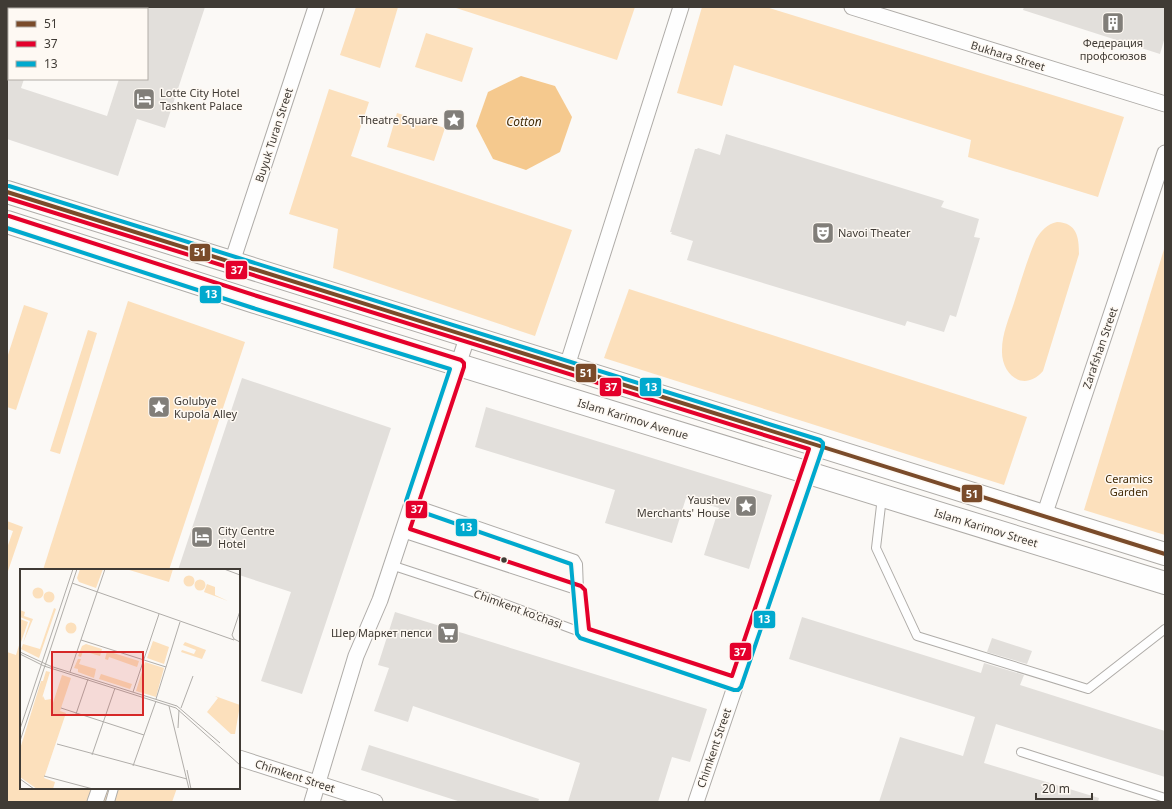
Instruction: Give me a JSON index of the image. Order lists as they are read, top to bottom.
{
  "streets": {
    "main road": ["Zarafshan Street", "Islam Karimov Avenue", "Islam Karimov Street"],
    "street": ["Bukhara Street", "Buyuk Turan Street", "Chimkent Street"],
    "lane": ["Chimkent ko'chasi"]
  },
  "crossings": [
    ["Zarafshan Street", "Islam Karimov Street"],
    ["Islam Karimov Avenue", "Islam Karimov Street"],
    ["Islam Karimov Avenue", "Chimkent Street"],
    ["Islam Karimov Street", "Chimkent Street"],
    ["Chimkent ko'chasi", "Chimkent Street"]
  ],
  "water": ["Cotton"],
  "parks": ["Ceramics Garden"],
  "places": {
    "building": ["Федерация профсоюзов"],
    "hotel": ["Lotte City Hotel Tashkent Palace", "City Centre Hotel"],
    "place": ["Theatre Square", "Golubye Kupola Alley", "Yaushev Merchants' House"],
    "theatre": ["Navoi Theater"],
    "supermarket": ["Шер Маркет пепси"]
  },
  "lines": ["transit line 13", "transit line 51", "transit line 37"],
  "legend": ["51", "37", "13"],
  "scale_bar": "20 m"
}
